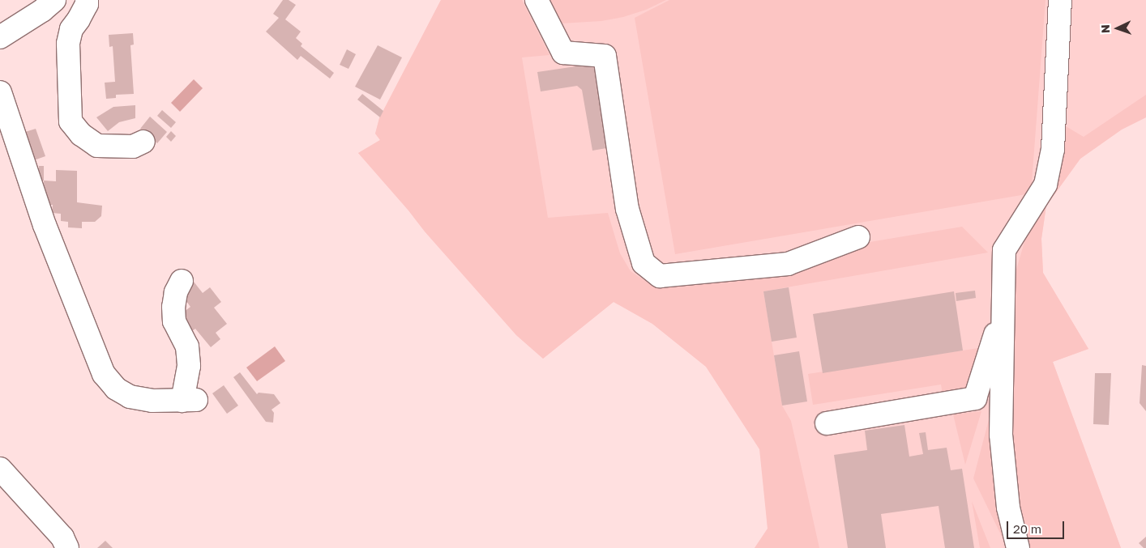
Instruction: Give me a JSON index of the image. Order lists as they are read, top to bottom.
{
  "scale_bar": "20 m",
  "north": "left"
}
